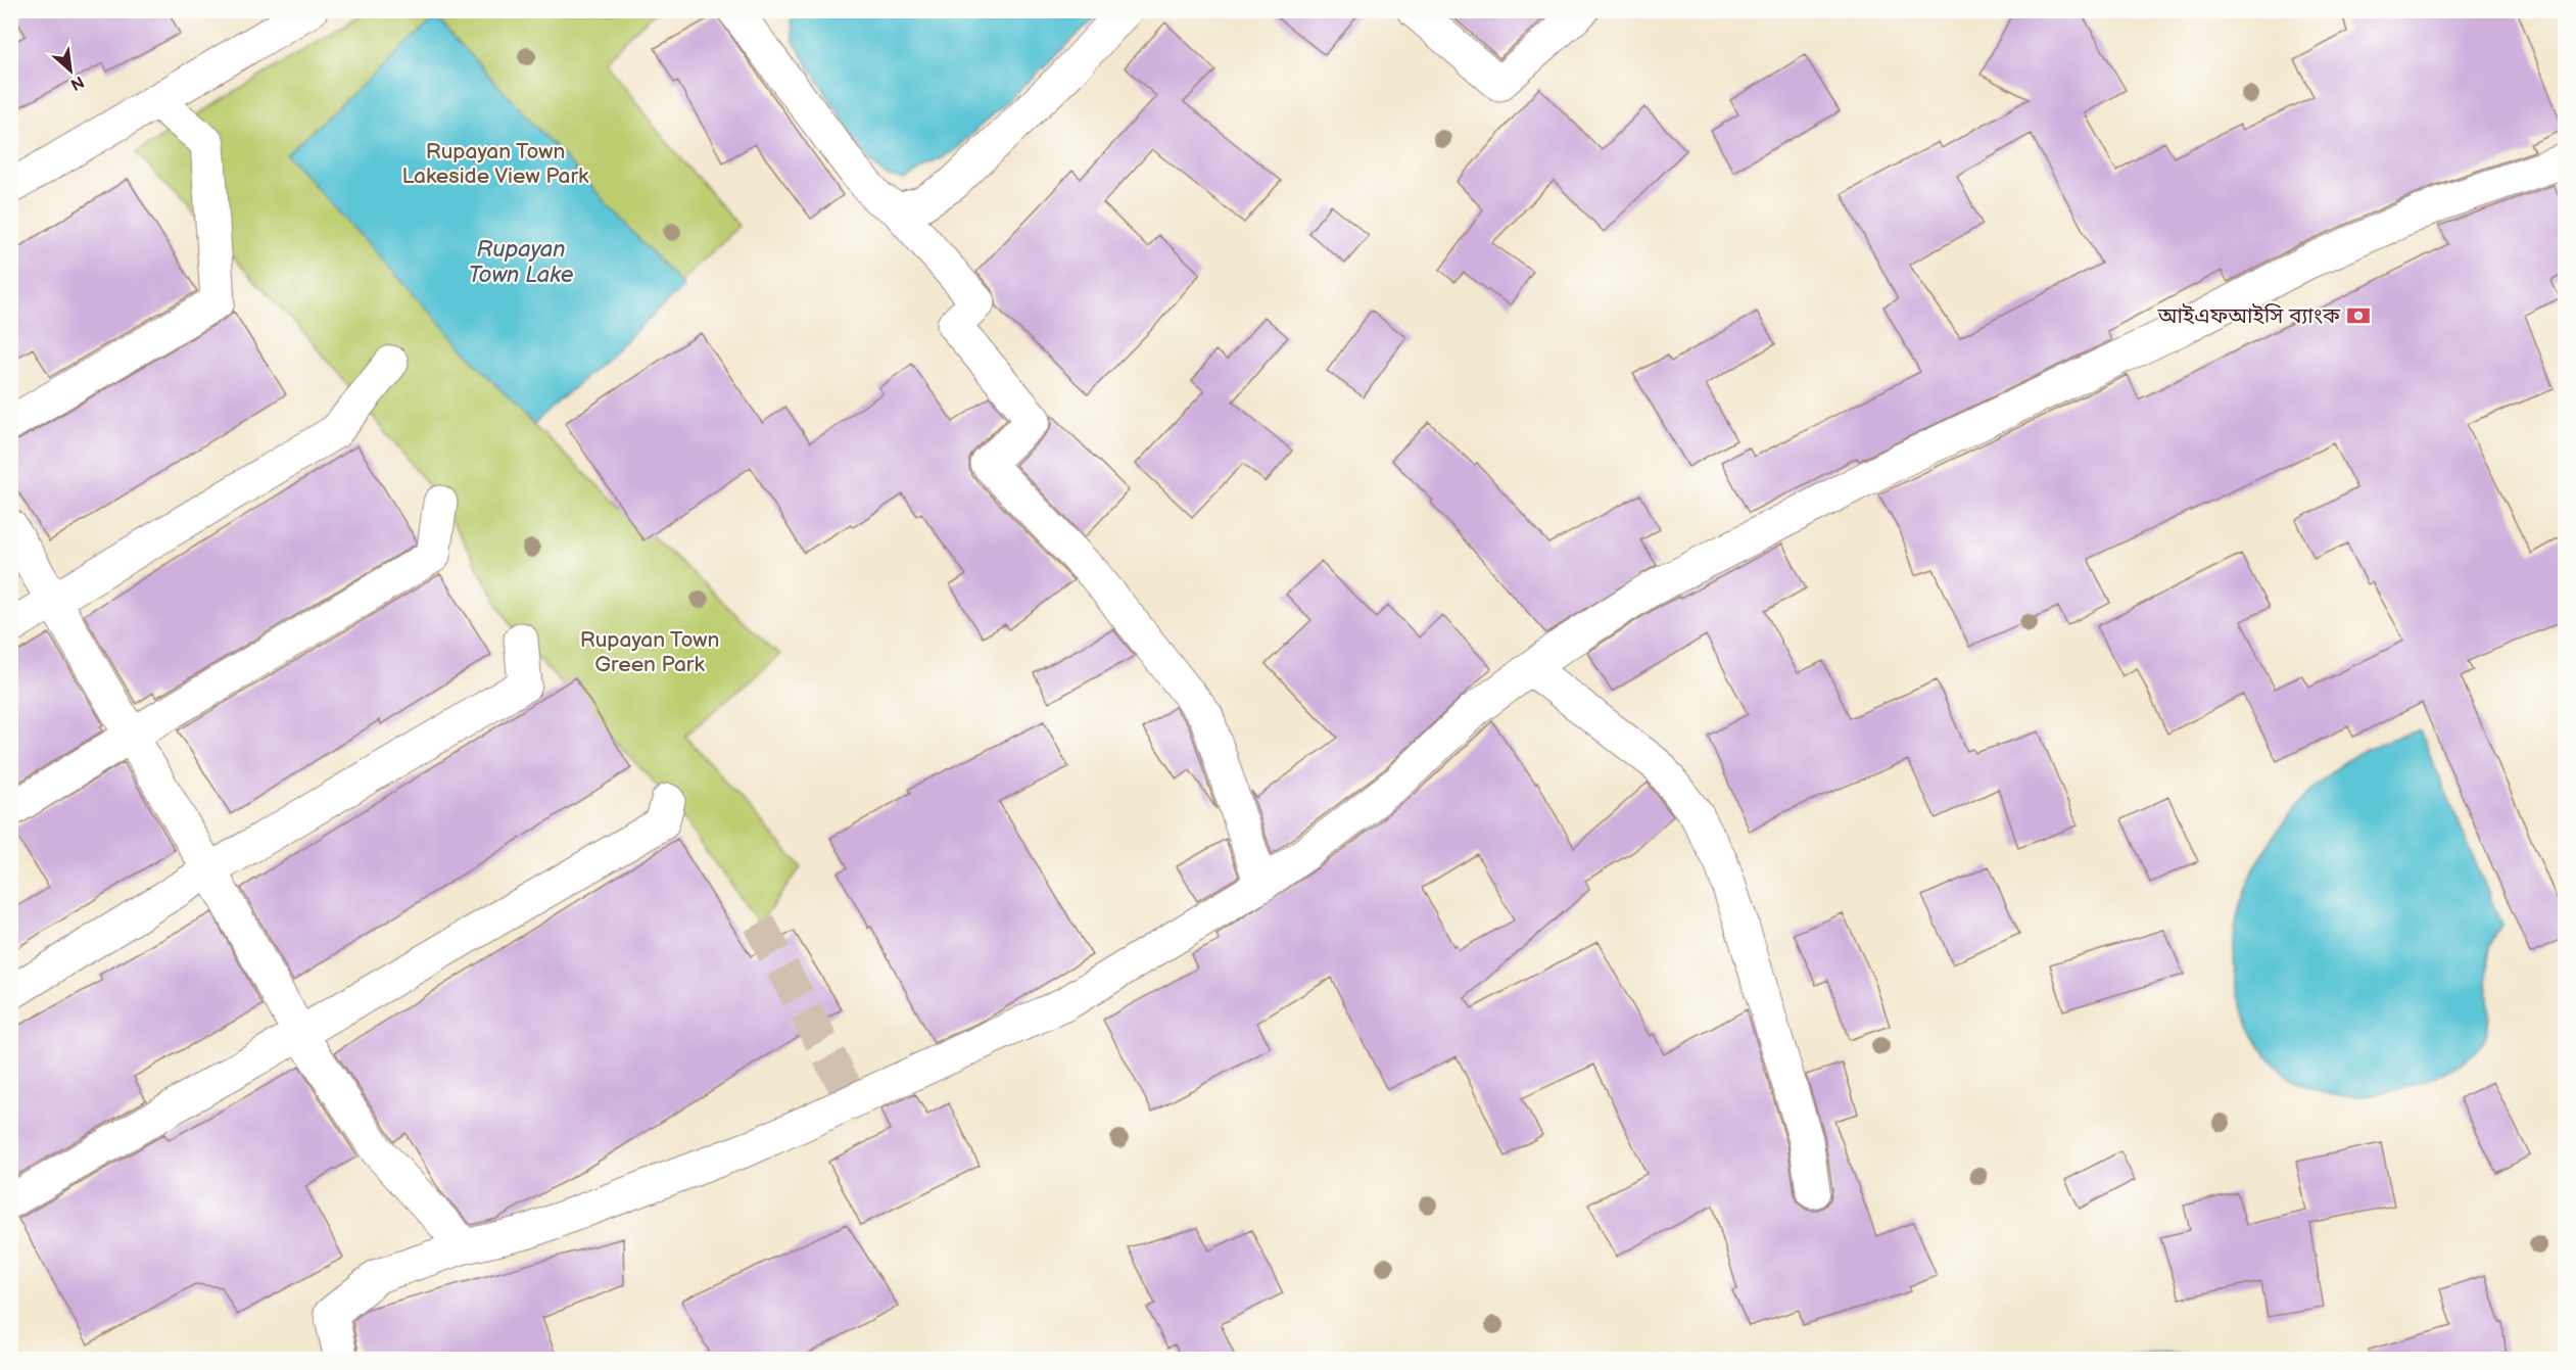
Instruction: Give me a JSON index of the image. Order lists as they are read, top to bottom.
{
  "water": ["Rupayan Town Lake"],
  "parks": ["Rupayan Town Lakeside View Park", "Rupayan Town Green Park"],
  "places": {
    "bank": ["আইএফআইসি ব্যাংক"]
  },
  "north": "bottom right"
}
